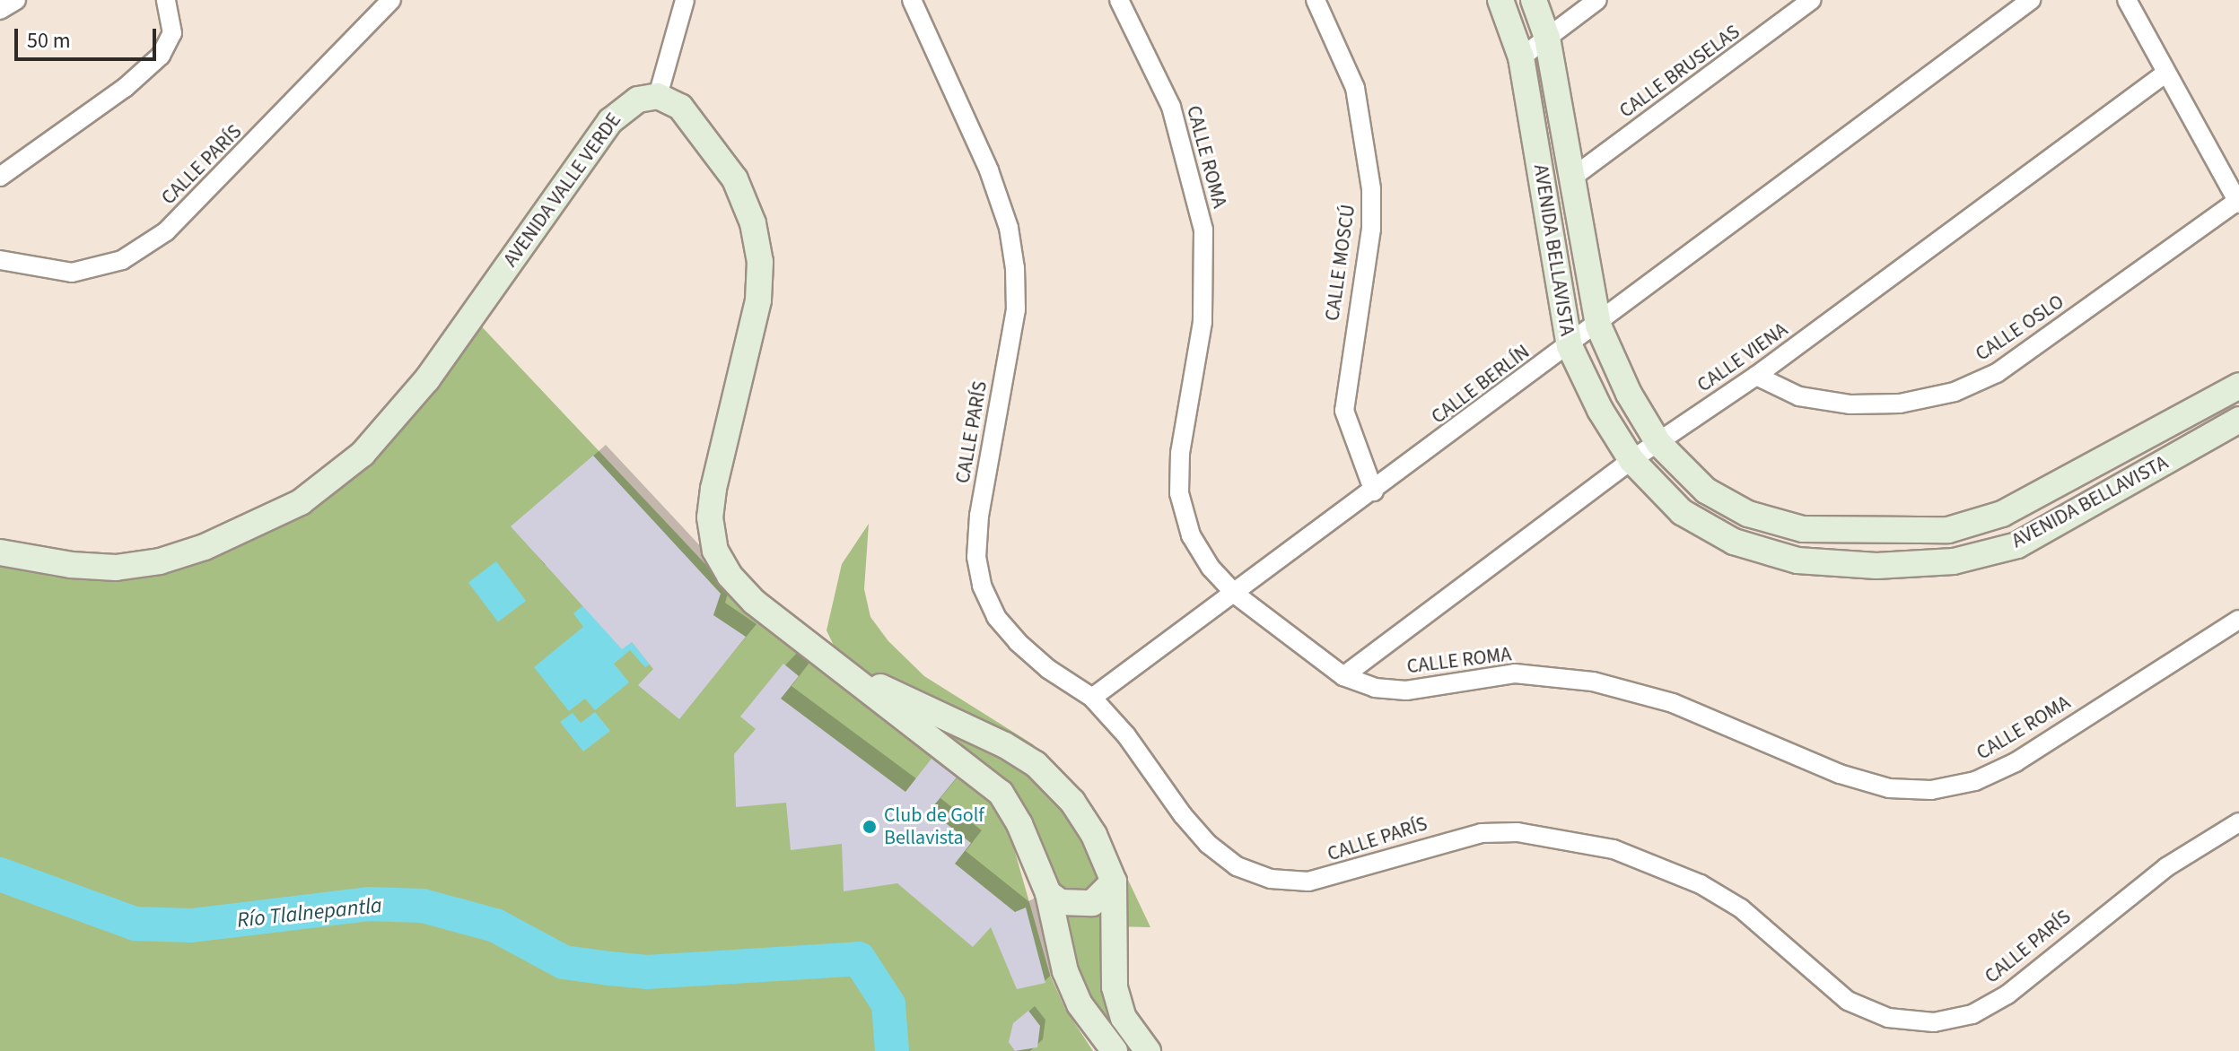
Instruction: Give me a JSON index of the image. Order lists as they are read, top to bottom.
{
  "streets": {
    "street": [
      "CALLE BRUSELAS",
      "CALLE ROMA",
      "CALLE PARÍS",
      "AVENIDA VALLE VERDE",
      "AVENIDA BELLAVISTA",
      "CALLE MOSCÚ",
      "CALLE OSLO",
      "CALLE VIENA",
      "CALLE BERLÍN"
    ]
  },
  "crossings": [
    ["CALLE BRUSELAS", "AVENIDA BELLAVISTA"],
    ["CALLE ROMA", "CALLE VIENA"],
    ["CALLE ROMA", "CALLE BERLÍN"],
    ["CALLE PARÍS", "CALLE BERLÍN"],
    ["AVENIDA BELLAVISTA", "CALLE VIENA"],
    ["AVENIDA BELLAVISTA", "CALLE BERLÍN"],
    ["CALLE MOSCÚ", "CALLE BERLÍN"],
    ["CALLE OSLO", "CALLE VIENA"]
  ],
  "water": ["Río Tlalnepantla"],
  "places": ["Club de Golf Bellavista"],
  "scale_bar": "50 m"
}
